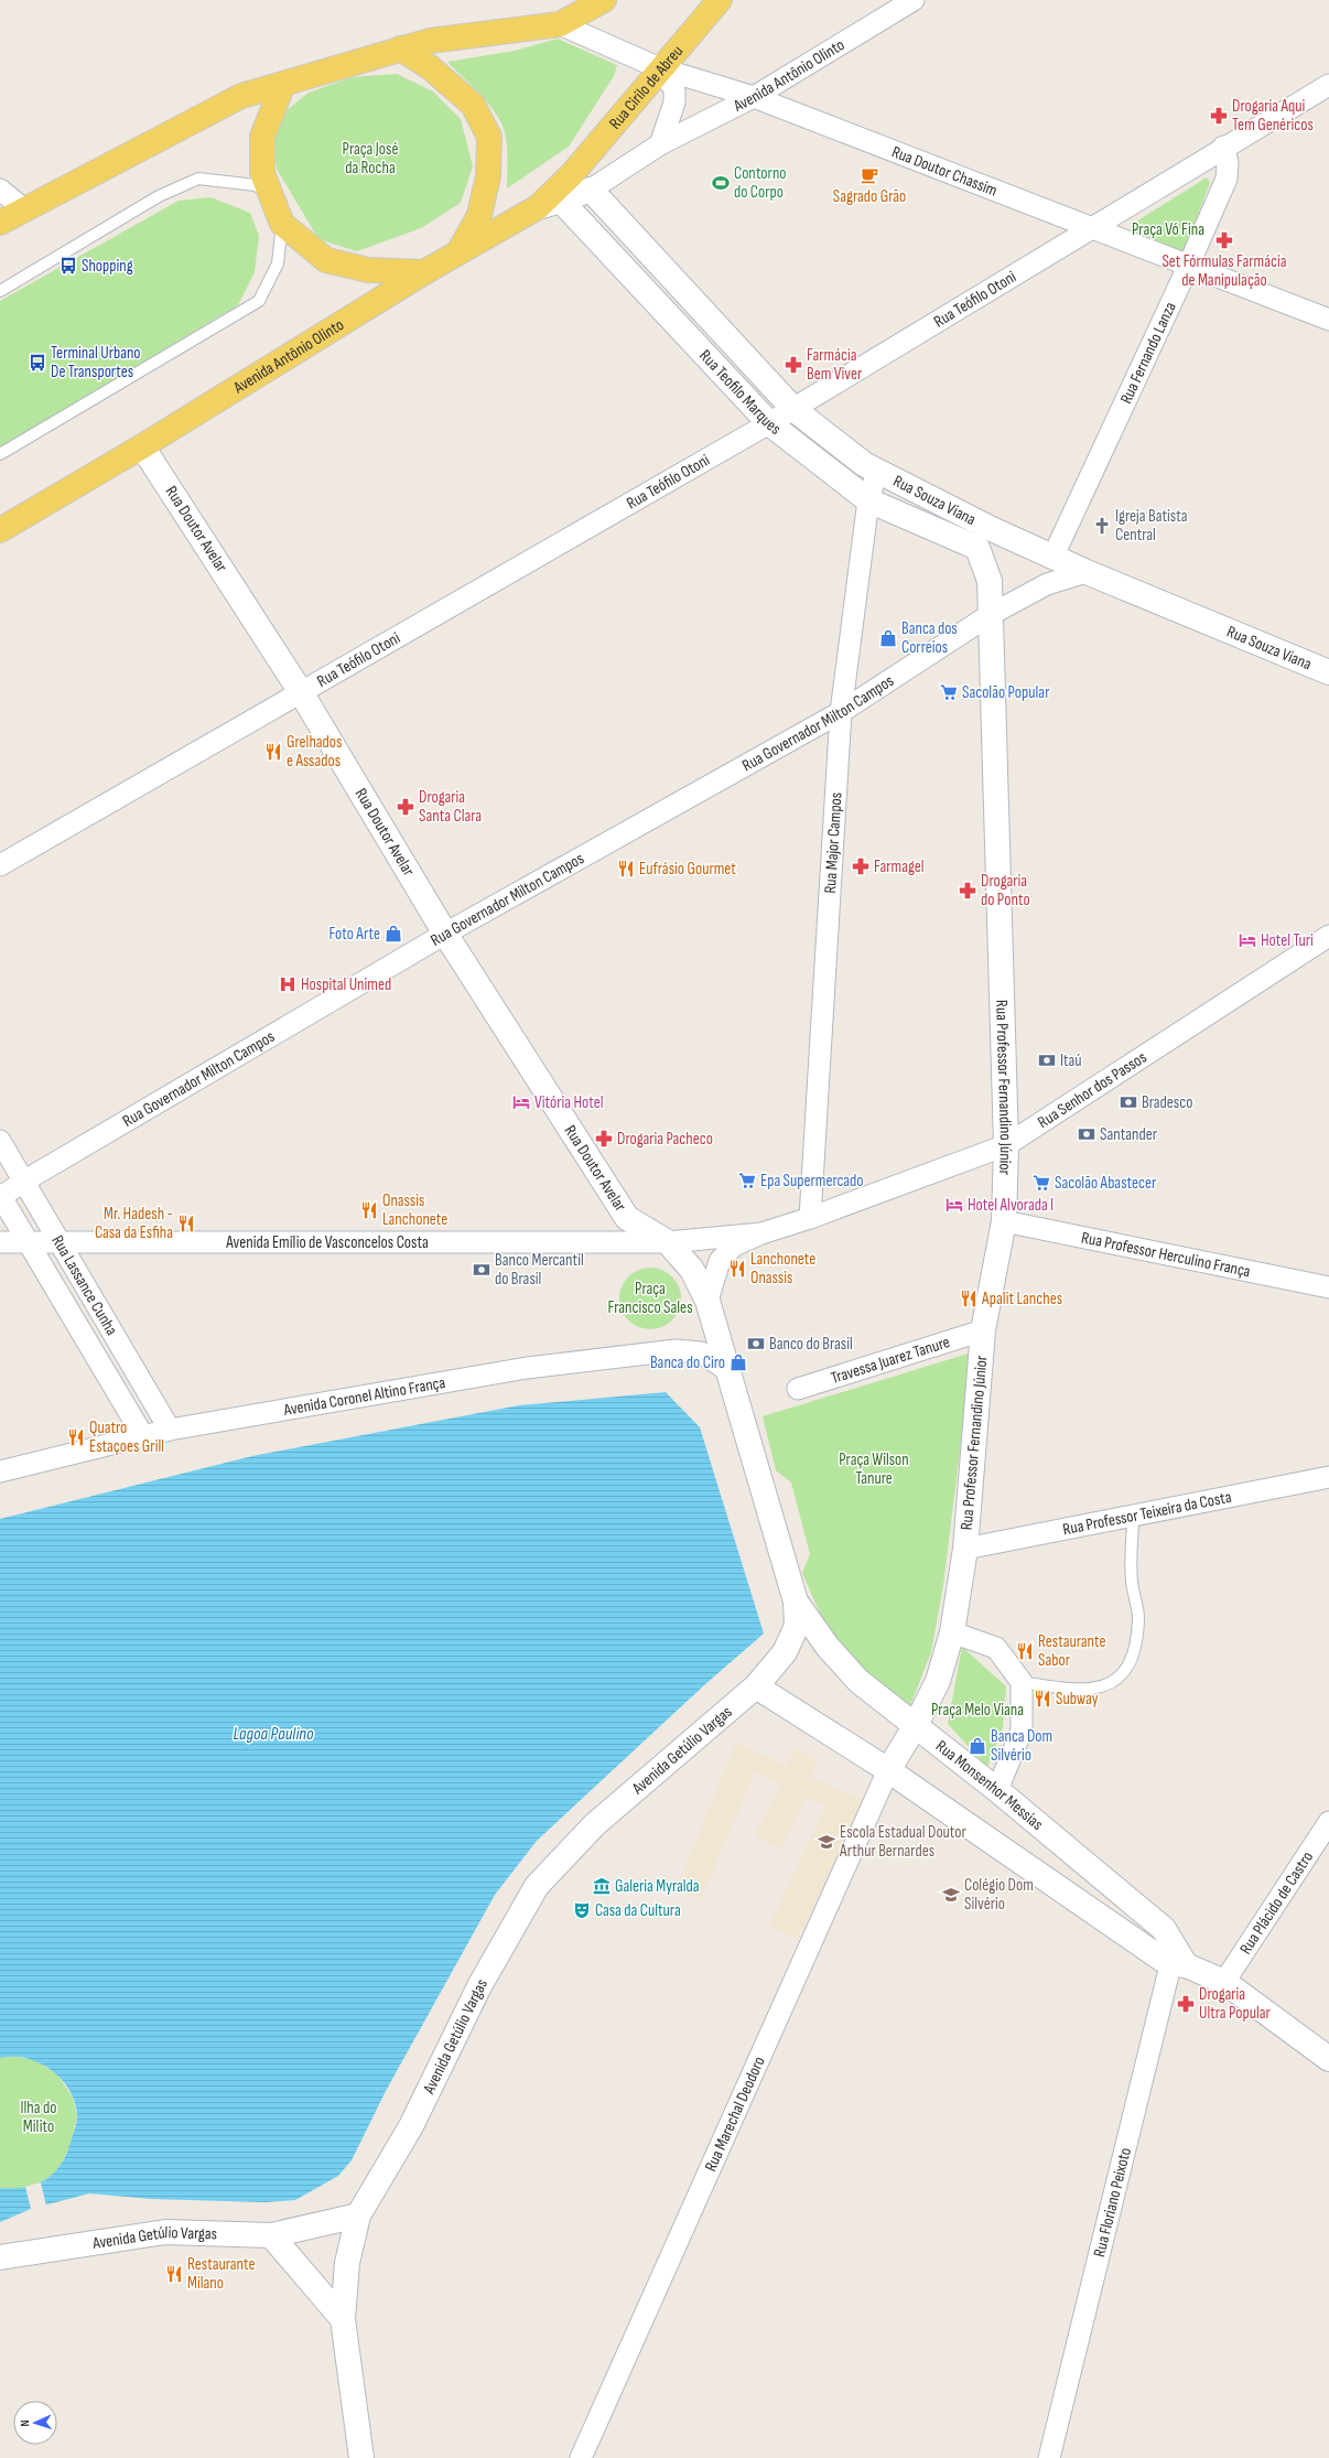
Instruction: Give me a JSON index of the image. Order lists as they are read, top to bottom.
{
  "streets": {
    "main road": [
      "Avenida Antônio Olinto",
      "Rua Cirilo de Abreu",
      "Rua Teofilo Marques",
      "Rua Souza Viana",
      "Rua Doutor Avelar",
      "Rua Professor Fernandino Júnior",
      "Avenida Getúlio Vargas",
      "Rua Monsenhor Messias"
    ],
    "street": [
      "Rua Doutor Chassim",
      "Rua Teófilo Otoni",
      "Rua Fernando Lanza",
      "Rua Governador Milton Campos",
      "Rua Major Campos",
      "Rua Senhor dos Passos",
      "Avenida Emílio de Vasconcelos Costa",
      "Rua Professor Herculino França",
      "Rua Lassance Cunha",
      "Travessa Juarez Tanure",
      "Avenida Coronel Altino França",
      "Rua Professor Teixeira da Costa",
      "Rua Plácido de Castro",
      "Rua Marechal Deodoro",
      "Rua Floriano Peixoto"
    ]
  },
  "crossings": [
    ["Avenida Antônio Olinto", "Rua Cirilo de Abreu"],
    ["Avenida Antônio Olinto", "Rua Doutor Chassim"],
    ["Avenida Antônio Olinto", "Rua Teofilo Marques"],
    ["Avenida Antônio Olinto", "Rua Doutor Avelar"],
    ["Rua Cirilo de Abreu", "Rua Doutor Chassim"],
    ["Rua Doutor Chassim", "Rua Teófilo Otoni"],
    ["Rua Doutor Chassim", "Rua Fernando Lanza"],
    ["Rua Teófilo Otoni", "Rua Fernando Lanza"],
    ["Rua Teófilo Otoni", "Rua Teofilo Marques"],
    ["Rua Teófilo Otoni", "Rua Souza Viana"],
    ["Rua Teófilo Otoni", "Rua Doutor Avelar"],
    ["Rua Fernando Lanza", "Rua Souza Viana"],
    ["Rua Teofilo Marques", "Rua Souza Viana"],
    ["Rua Teofilo Marques", "Rua Major Campos"],
    ["Rua Teofilo Marques", "Rua Professor Fernandino Júnior"],
    ["Rua Souza Viana", "Rua Major Campos"],
    ["Rua Doutor Avelar", "Rua Governador Milton Campos"],
    ["Rua Doutor Avelar", "Rua Senhor dos Passos"],
    ["Rua Doutor Avelar", "Avenida Emílio de Vasconcelos Costa"],
    ["Rua Governador Milton Campos", "Rua Major Campos"],
    ["Rua Governador Milton Campos", "Rua Professor Fernandino Júnior"],
    ["Rua Governador Milton Campos", "Rua Lassance Cunha"],
    ["Rua Major Campos", "Rua Senhor dos Passos"],
    ["Rua Professor Fernandino Júnior", "Rua Senhor dos Passos"],
    ["Rua Professor Fernandino Júnior", "Rua Professor Herculino França"],
    ["Rua Professor Fernandino Júnior", "Travessa Juarez Tanure"],
    ["Rua Professor Fernandino Júnior", "Rua Professor Teixeira da Costa"],
    ["Rua Professor Fernandino Júnior", "Rua Monsenhor Messias"],
    ["Rua Professor Fernandino Júnior", "Rua Marechal Deodoro"],
    ["Rua Senhor dos Passos", "Avenida Emílio de Vasconcelos Costa"],
    ["Avenida Emílio de Vasconcelos Costa", "Rua Lassance Cunha"],
    ["Rua Lassance Cunha", "Avenida Coronel Altino França"],
    ["Avenida Getúlio Vargas", "Rua Monsenhor Messias"],
    ["Rua Monsenhor Messias", "Rua Floriano Peixoto"]
  ],
  "water": ["Lagoa Paulino"],
  "parks": [
    "Praça José da Rocha",
    "Praça Vó Fina",
    "Praça Francisco Sales",
    "Praça Wilson Tanure",
    "Praça Melo Viana",
    "Ilha do Milito"
  ],
  "places": {
    "pharmacy": [
      "Drogaria Aqui Tem Genéricos",
      "Set Fórmulas Farmácia de Manipulação",
      "Farmácia Bem Viver",
      "Drogaria Santa Clara",
      "Farmagel",
      "Drogaria do Ponto",
      "Drogaria Pacheco",
      "Drogaria Ultra Popular"
    ],
    "cafe": ["Sagrado Grão"],
    "sports": ["Contorno do Corpo"],
    "bus stop": ["Shopping", "Terminal Urbano De Transportes"],
    "church": ["Igreja Batista Central"],
    "shop": [
      "Banca dos Correios",
      "Foto Arte",
      "Banca do Ciro",
      "Banca Dom Silvério"
    ],
    "supermarket": ["Sacolão Popular", "Epa Supermercado", "Sacolão Abastecer"],
    "restaurant": [
      "Grelhados e Assados",
      "Eufrásio Gourmet",
      "Onassis Lanchonete",
      "Mr. Hadesh - Casa da Esfiha",
      "Lanchonete Onassis",
      "Apalit Lanches",
      "Quatro Estaçoes Grill",
      "Restaurante Sabor",
      "Subway",
      "Restaurante Milano"
    ],
    "hotel": ["Hotel Turi", "Vitória Hotel", "Hotel Alvorada I"],
    "hospital": ["Hospital Unimed"],
    "bank": [
      "Itaú",
      "Bradesco",
      "Santander",
      "Banco Mercantil do Brasil",
      "Banco do Brasil"
    ],
    "school or university": ["Escola Estadual Doutor Arthur Bernardes", "Colégio Dom Silvério"],
    "museum": ["Galeria Myralda"],
    "theatre": ["Casa da Cultura"]
  },
  "north": "left"
}
